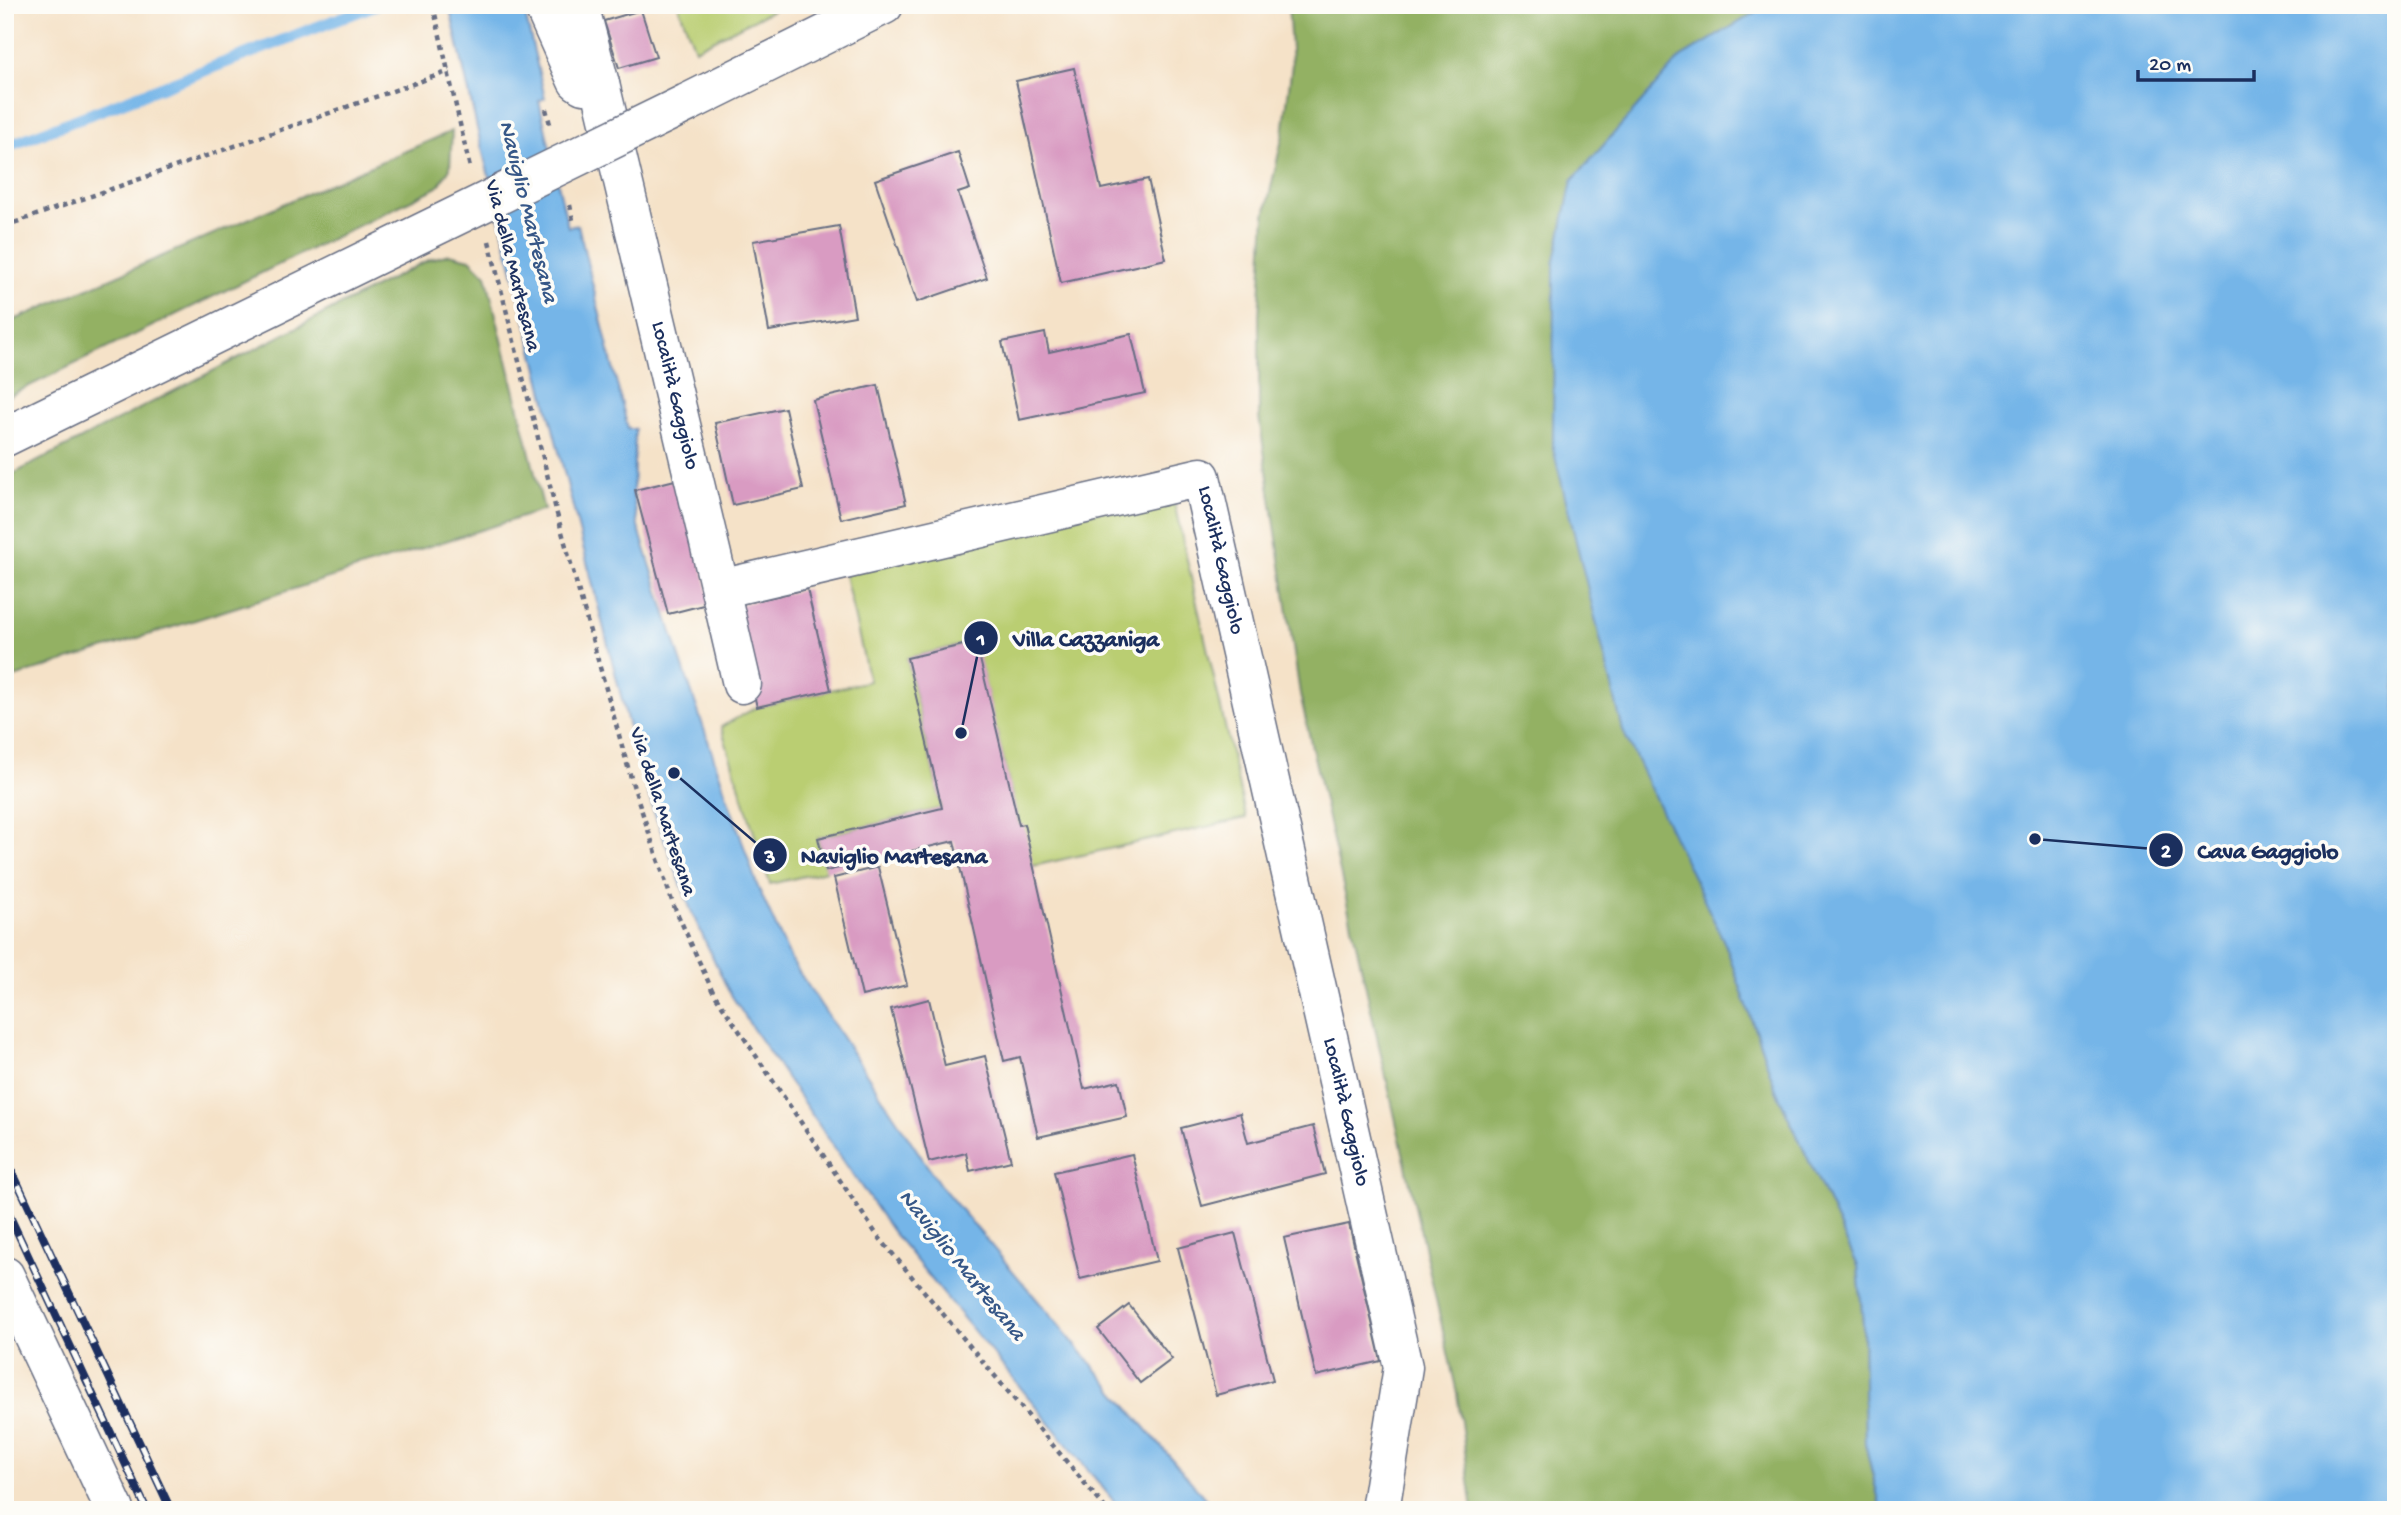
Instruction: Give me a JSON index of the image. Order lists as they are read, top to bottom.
{
  "streets": {
    "street": ["Località Gaggiolo"],
    "path": ["Via della Martesana"]
  },
  "water": ["Naviglio Martesana"],
  "places": ["Villa Cazzaniga", "Naviglio Martesana", "Cava Gaggiolo"],
  "scale_bar": "20 m"
}
